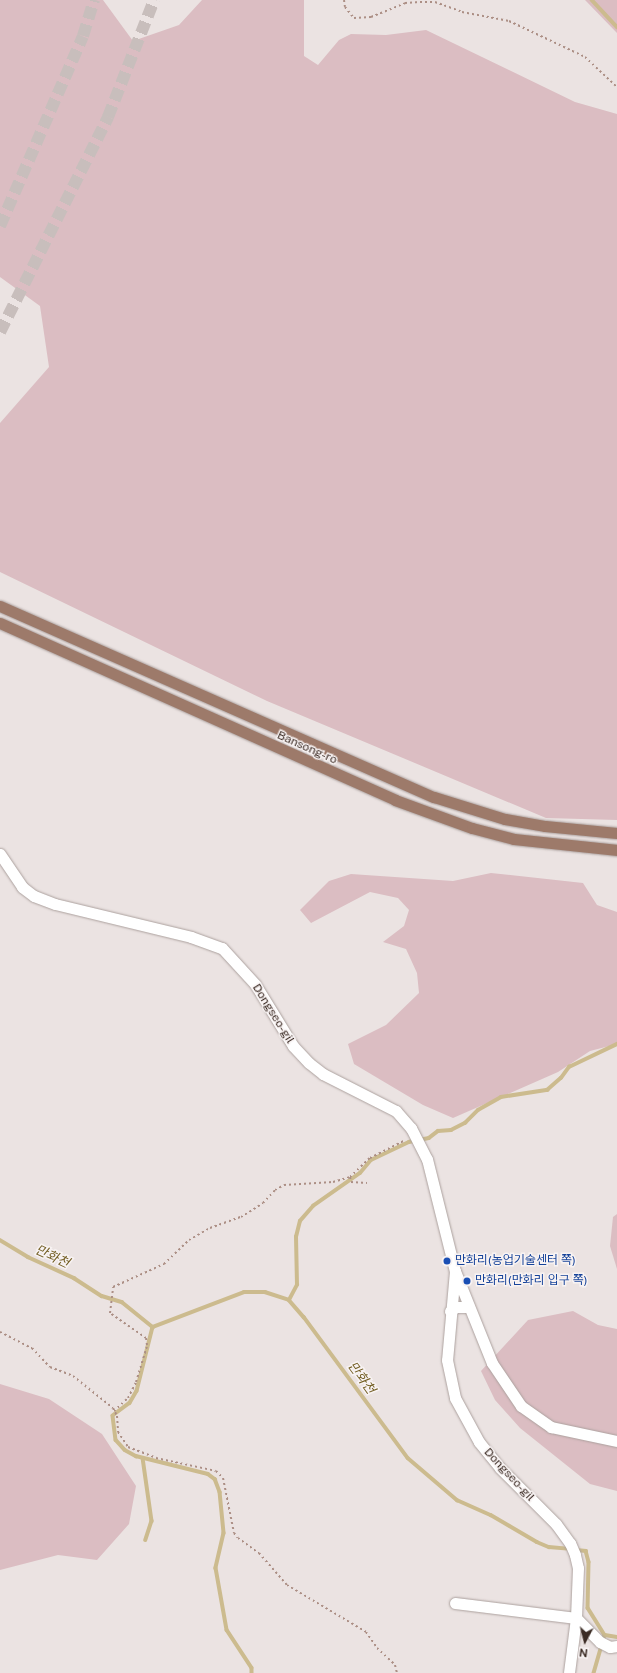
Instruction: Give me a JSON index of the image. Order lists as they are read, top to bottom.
{
  "streets": {
    "main road": ["Bansong-ro"],
    "street": ["Dongseo-gil"]
  },
  "water": ["만화천"],
  "places": ["만화리(농업기술센터 쪽)", "만화리(만화리 입구 쪽)"],
  "north": "bottom"
}
